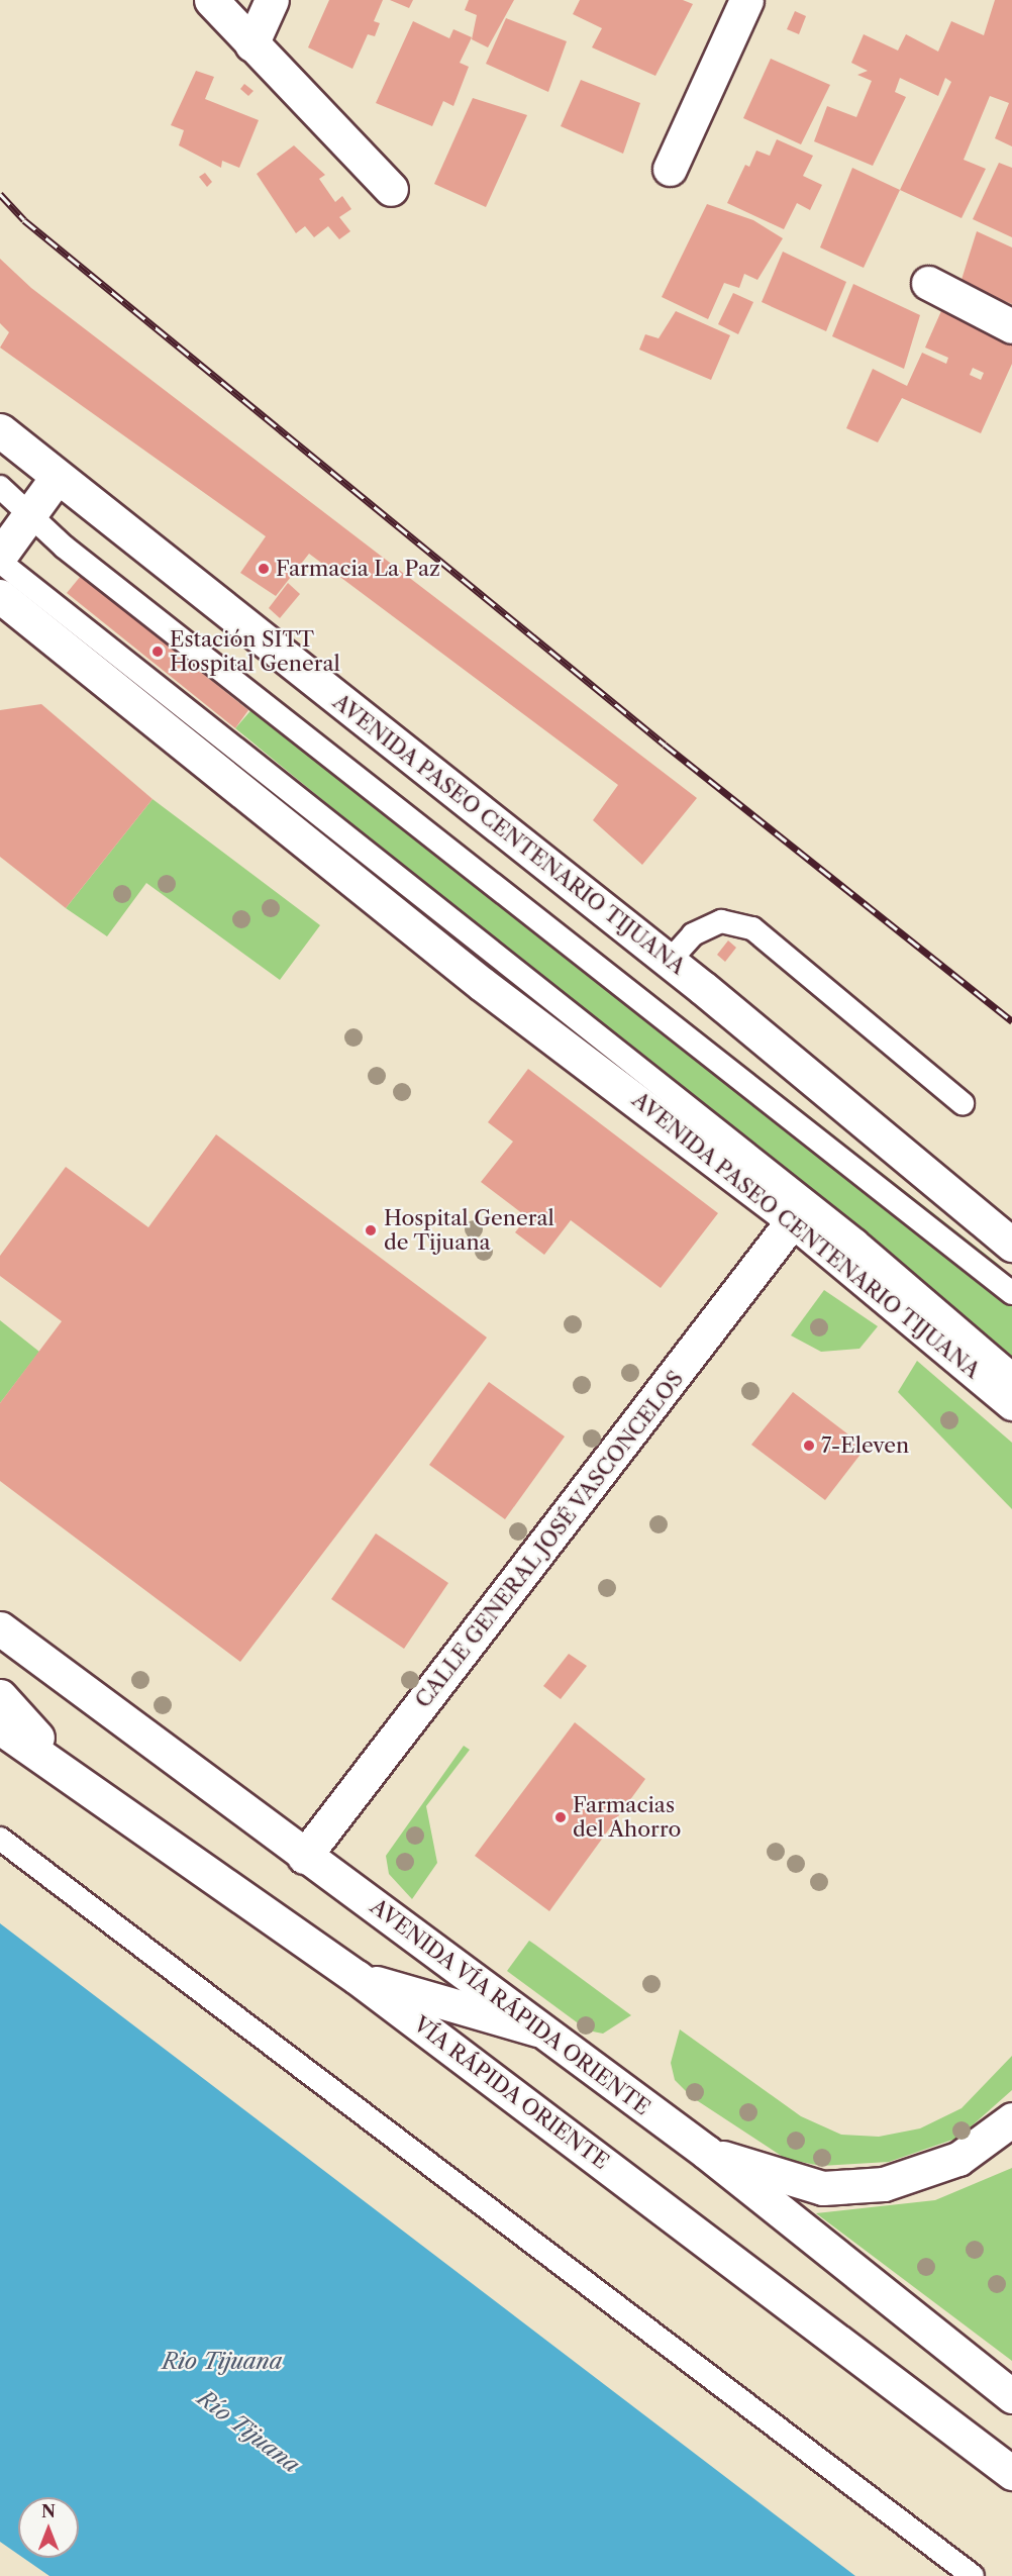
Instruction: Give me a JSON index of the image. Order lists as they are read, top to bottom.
{
  "streets": {
    "main road": [
      "AVENIDA PASEO CENTENARIO TIJUANA",
      "CALLE GENERAL JOSÉ VASCONCELOS",
      "AVENIDA VÍA RÁPIDA ORIENTE",
      "VÍA RÁPIDA ORIENTE"
    ]
  },
  "crossings": [
    ["AVENIDA PASEO CENTENARIO TIJUANA", "CALLE GENERAL JOSÉ VASCONCELOS"],
    ["CALLE GENERAL JOSÉ VASCONCELOS", "AVENIDA VÍA RÁPIDA ORIENTE"]
  ],
  "water": ["Rio Tijuana", "Río Tijuana"],
  "places": [
    "Farmacia La Paz",
    "Estación SITT Hospital General",
    "Hospital General de Tijuana",
    "7-Eleven",
    "Farmacias del Ahorro"
  ],
  "north": "top"
}
